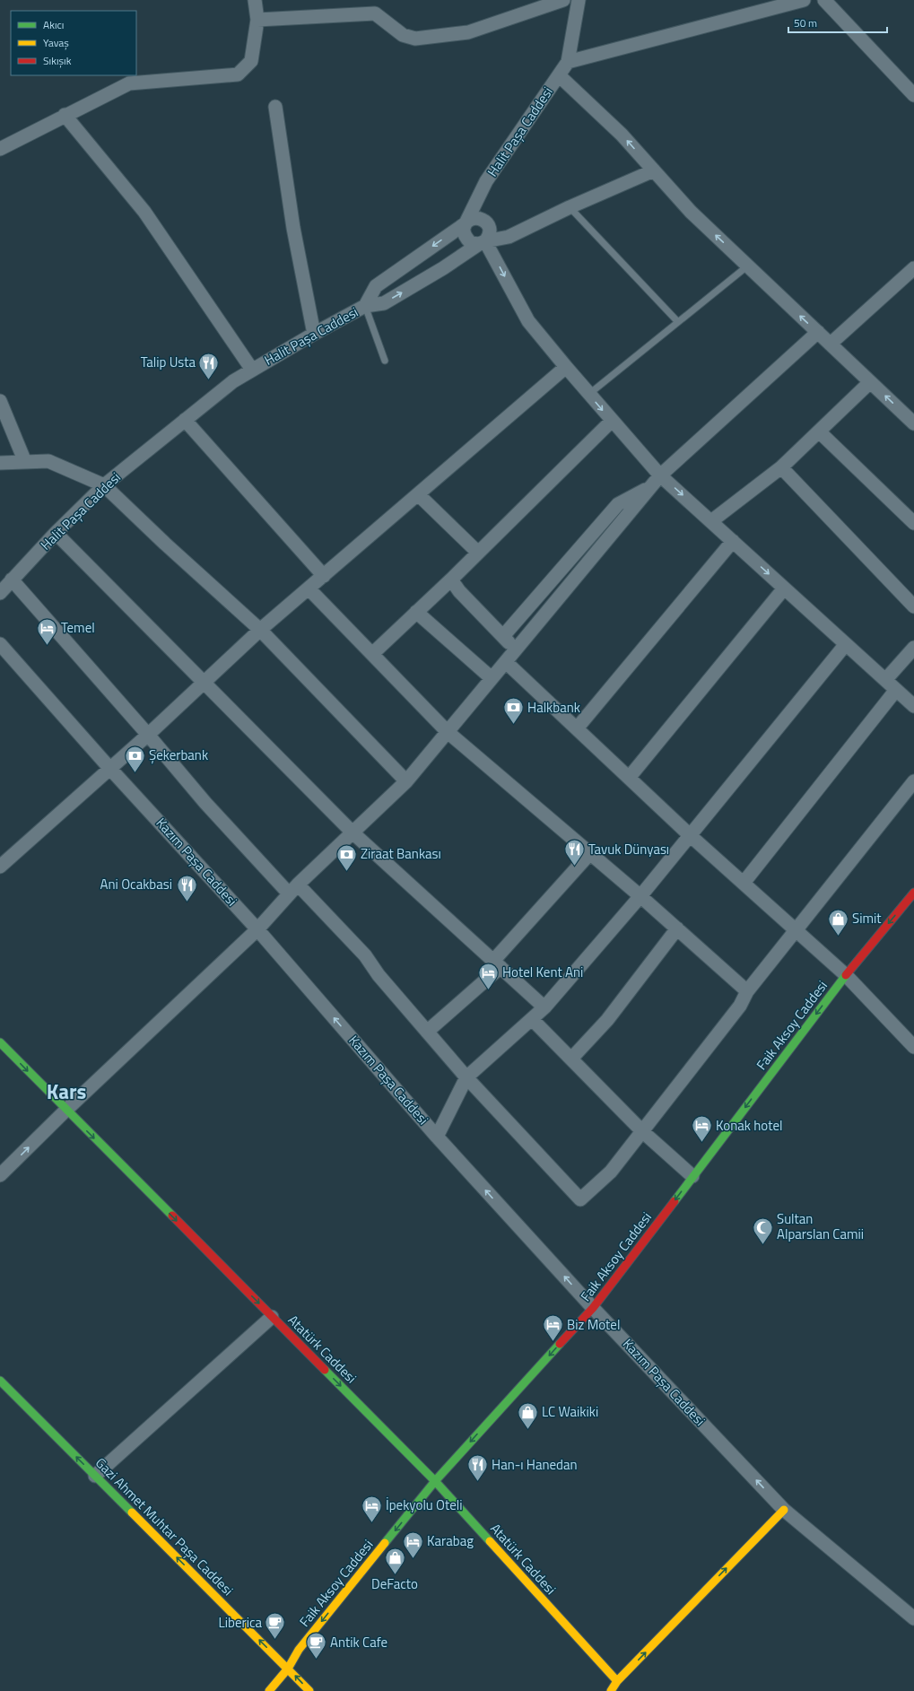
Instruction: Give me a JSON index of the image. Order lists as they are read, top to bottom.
{
  "streets": {
    "street": [
      "Halit Paşa Caddesi",
      "Kazım Paşa Caddesi",
      "Faik Aksoy Caddesi",
      "Atatürk Caddesi",
      "Gazi Ahmet Muhtar Paşa Caddesi"
    ]
  },
  "crossings": [
    ["Kazım Paşa Caddesi", "Faik Aksoy Caddesi"],
    ["Faik Aksoy Caddesi", "Atatürk Caddesi"],
    ["Faik Aksoy Caddesi", "Gazi Ahmet Muhtar Paşa Caddesi"]
  ],
  "one_way": ["Atatürk Caddesi", "Gazi Ahmet Muhtar Paşa Caddesi"],
  "districts": ["Kars"],
  "places": {
    "restaurant": [
      "Talip Usta",
      "Tavuk Dünyası",
      "Ani Ocakbasi",
      "Han-ı Hanedan"
    ],
    "hotel": [
      "Temel",
      "Hotel Kent Ani",
      "Konak hotel",
      "Biz Motel",
      "İpekyolu Oteli",
      "Karabag"
    ],
    "bank": ["Halkbank", "Şekerbank", "Ziraat Bankası"],
    "shop": ["Simit", "LC Waikiki", "DeFacto"],
    "mosque": ["Sultan Alparslan Camii"],
    "cafe": ["Liberica", "Antik Cafe"]
  },
  "legend": ["Akıcı", "Yavaş", "Sıkışık"],
  "scale_bar": "50 m"
}
